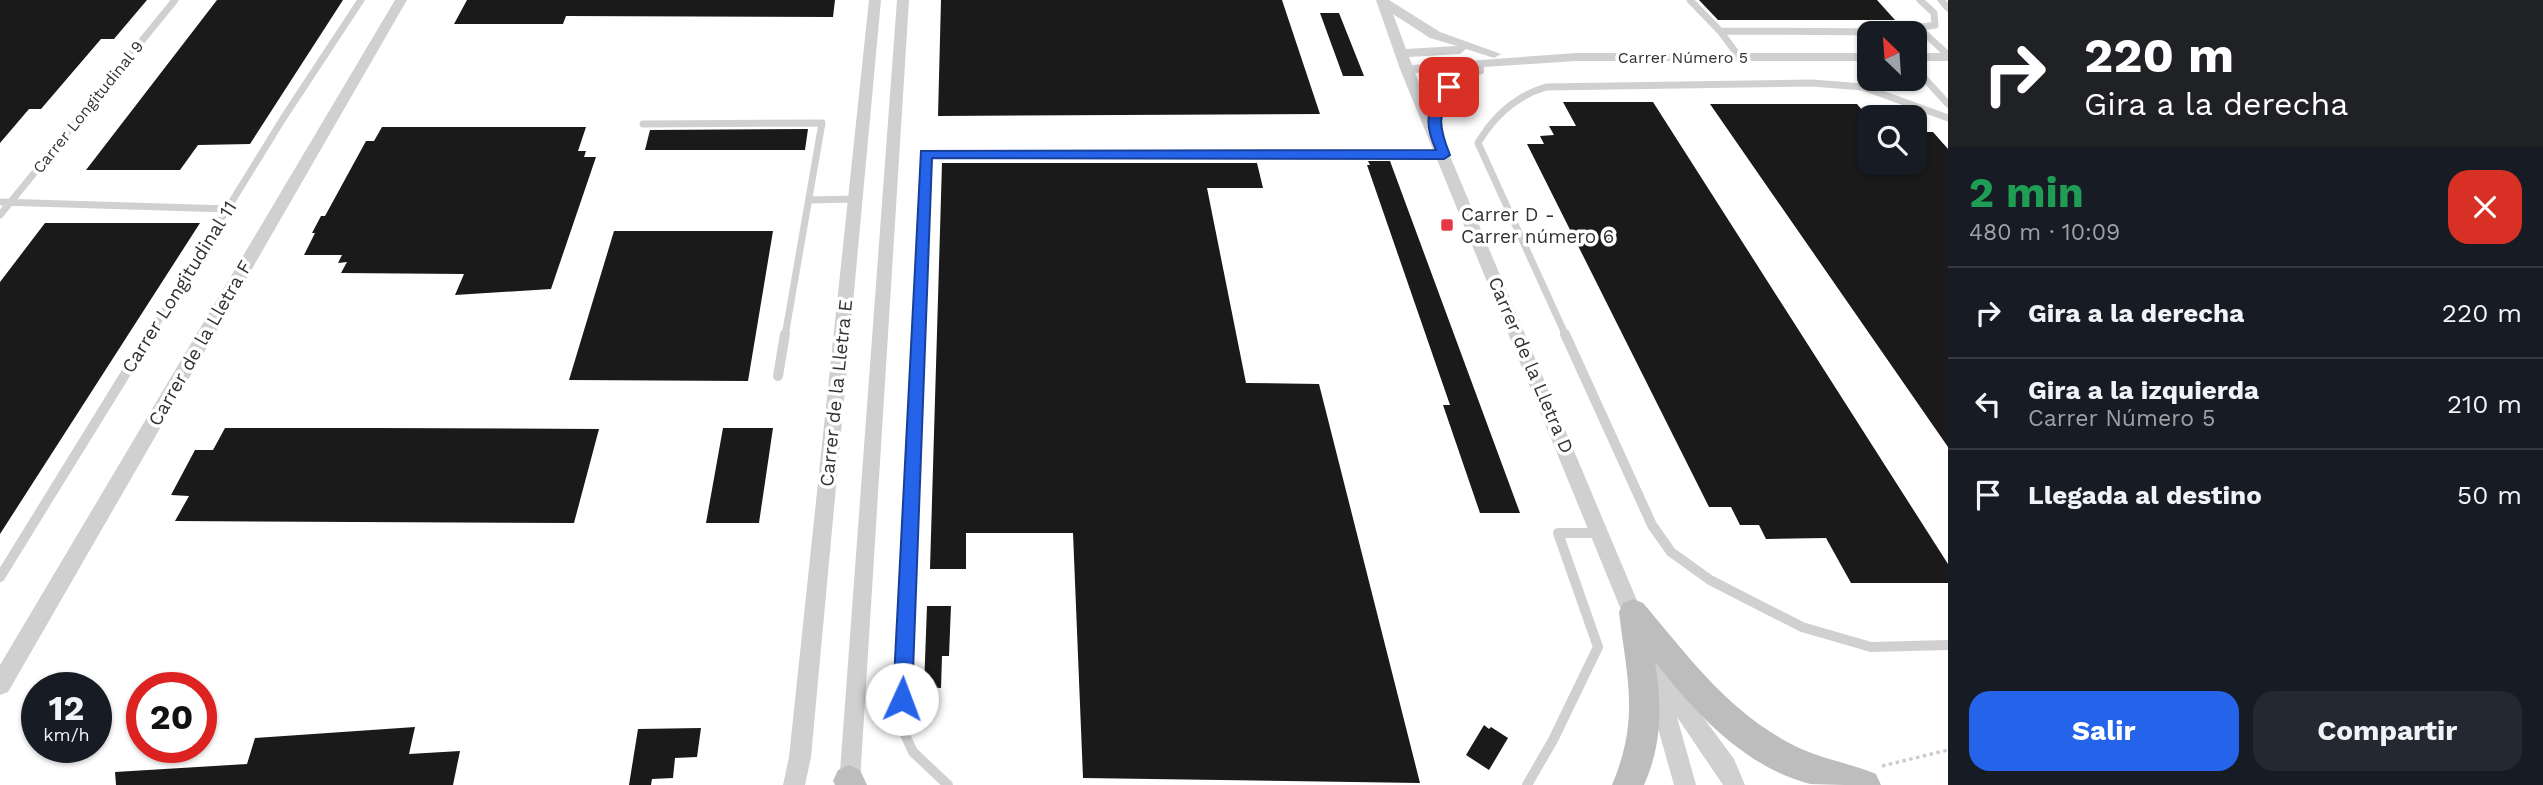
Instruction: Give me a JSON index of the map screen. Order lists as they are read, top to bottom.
{
  "streets": {
    "street": [
      "Carrer Número 5",
      "Carrer de la Lletra F",
      "Carrer de la Lletra D",
      "Carrer de la Lletra E"
    ],
    "lane": ["Carrer Longitudinal 9", "Carrer Longitudinal 11"]
  },
  "crossings": [
    ["Carrer Número 5", "Carrer de la Lletra D"]
  ],
  "places": {
    "transit": ["Carrer D - Carrer número 6"]
  },
  "north": "top left",
  "page": {
    "turn": ["220 m", "Gira a la derecha"],
    "heading": ["2 min", "480 m · 10:09"],
    "list": [
      {
        "name": "Gira a la derecha",
        "value": "220 m"
      },
      {
        "name": "Gira a la izquierda",
        "note": "Carrer Número 5",
        "value": "210 m"
      },
      {
        "name": "Llegada al destino",
        "value": "50 m"
      }
    ],
    "speed": "12 km/h",
    "limit": "20",
    "buttons": ["Salir", "Compartir"]
  }
}
